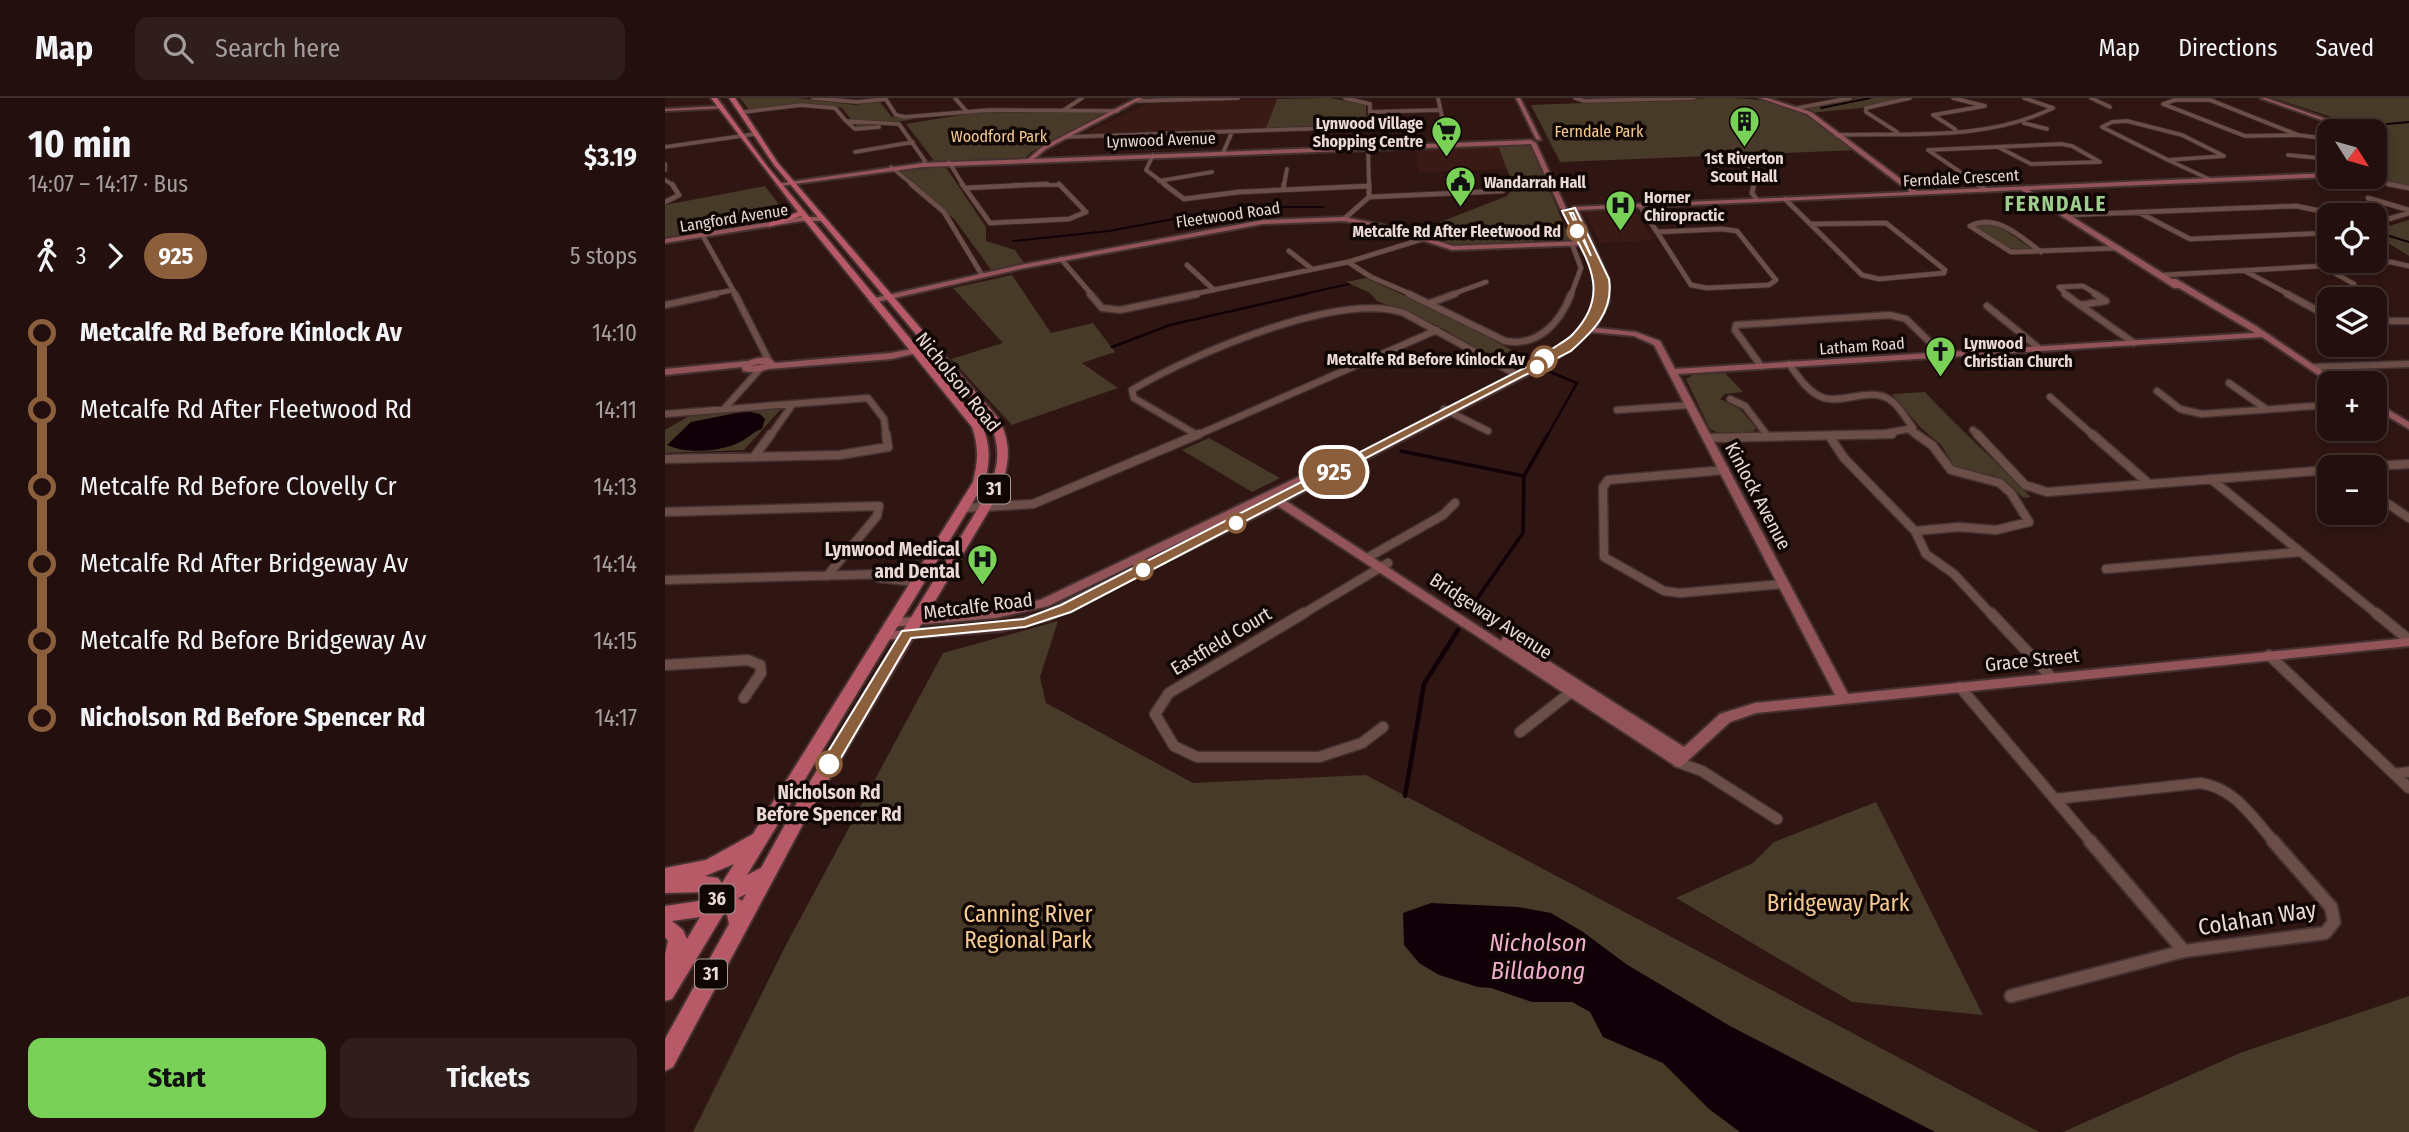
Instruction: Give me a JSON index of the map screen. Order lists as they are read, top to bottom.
{
  "streets": {
    "main road": ["Nicholson Road", "31", "36"],
    "street": [
      "Lynwood Avenue",
      "Ferndale Crescent",
      "Fleetwood Road",
      "Langford Avenue",
      "Latham Road",
      "Kinlock Avenue",
      "Metcalfe Road",
      "Bridgeway Avenue",
      "Eastfield Court",
      "Grace Street",
      "Colahan Way"
    ]
  },
  "crossings": [
    ["Lynwood Avenue", "Nicholson Road"],
    ["Lynwood Avenue", "Metcalfe Road"],
    ["Ferndale Crescent", "Metcalfe Road"],
    ["Fleetwood Road", "Nicholson Road"],
    ["Fleetwood Road", "Metcalfe Road"],
    ["Langford Avenue", "Nicholson Road"],
    ["Latham Road", "Kinlock Avenue"],
    ["Nicholson Road", "Metcalfe Road"],
    ["Nicholson Road", "36"],
    ["Kinlock Avenue", "Metcalfe Road"],
    ["Kinlock Avenue", "Grace Street"],
    ["Metcalfe Road", "Bridgeway Avenue"],
    ["Bridgeway Avenue", "Eastfield Court"],
    ["Bridgeway Avenue", "Grace Street"]
  ],
  "districts": ["FERNDALE"],
  "water": ["Nicholson Billabong"],
  "parks": [
    "Ferndale Park",
    "Woodford Park",
    "Bridgeway Park",
    "Canning River Regional Park"
  ],
  "places": {
    "building": ["1st Riverton Scout Hall"],
    "supermarket": ["Lynwood Village Shopping Centre"],
    "public building": ["Wandarrah Hall"],
    "other": ["Metcalfe Rd After Fleetwood Rd", "Metcalfe Rd Before Kinlock Av", "Nicholson Rd Before Spencer Rd"],
    "hospital": ["Horner Chiropractic", "Lynwood Medical and Dental"],
    "church": ["Lynwood Christian Church"]
  },
  "lines": ["bus line 925"],
  "north": "bottom right",
  "page": {
    "header": "Map",
    "search": "Search here",
    "nav": ["Map", "Directions", "Saved"],
    "heading": ["10 min", "14:07 – 14:17 · Bus", "$3.19"],
    "on_map": "925",
    "map_buttons": ["+", "−"],
    "legs": ["3", "925", "5 stops"],
    "list": [
      {
        "name": "Metcalfe Rd Before Kinlock Av",
        "value": "14:10"
      },
      {
        "name": "Metcalfe Rd After Fleetwood Rd",
        "value": "14:11"
      },
      {
        "name": "Metcalfe Rd Before Clovelly Cr",
        "value": "14:13"
      },
      {
        "name": "Metcalfe Rd After Bridgeway Av",
        "value": "14:14"
      },
      {
        "name": "Metcalfe Rd Before Bridgeway Av",
        "value": "14:15"
      },
      {
        "name": "Nicholson Rd Before Spencer Rd",
        "value": "14:17"
      }
    ],
    "buttons": ["Start", "Tickets"]
  }
}
